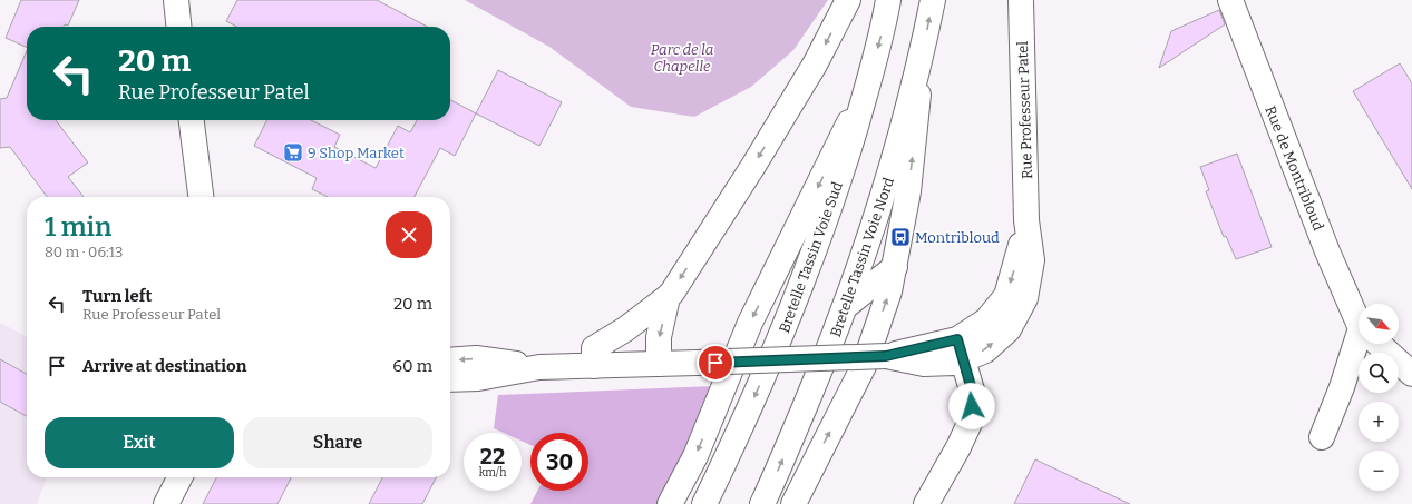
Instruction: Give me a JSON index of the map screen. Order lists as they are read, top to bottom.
{
  "streets": {
    "main road": [
      "Rue Professeur Patel",
      "Rue de Montribloud",
      "Bretelle Tassin Voie Sud",
      "Bretelle Tassin Voie Nord"
    ]
  },
  "parks": ["Parc de la Chapelle"],
  "places": {
    "supermarket": ["9 Shop Market"],
    "bus stop": ["Montribloud"]
  },
  "north": "bottom right",
  "page": {
    "turn": ["20 m", "Rue Professeur Patel"],
    "heading": ["1 min", "80 m · 06:13"],
    "list": [
      {
        "name": "Turn left",
        "note": "Rue Professeur Patel",
        "value": "20 m"
      },
      {
        "name": "Arrive at destination",
        "value": "60 m"
      }
    ],
    "map_buttons": ["+", "−"],
    "buttons": ["Exit", "Share"],
    "speed": "22 km/h",
    "limit": "30"
  }
}
